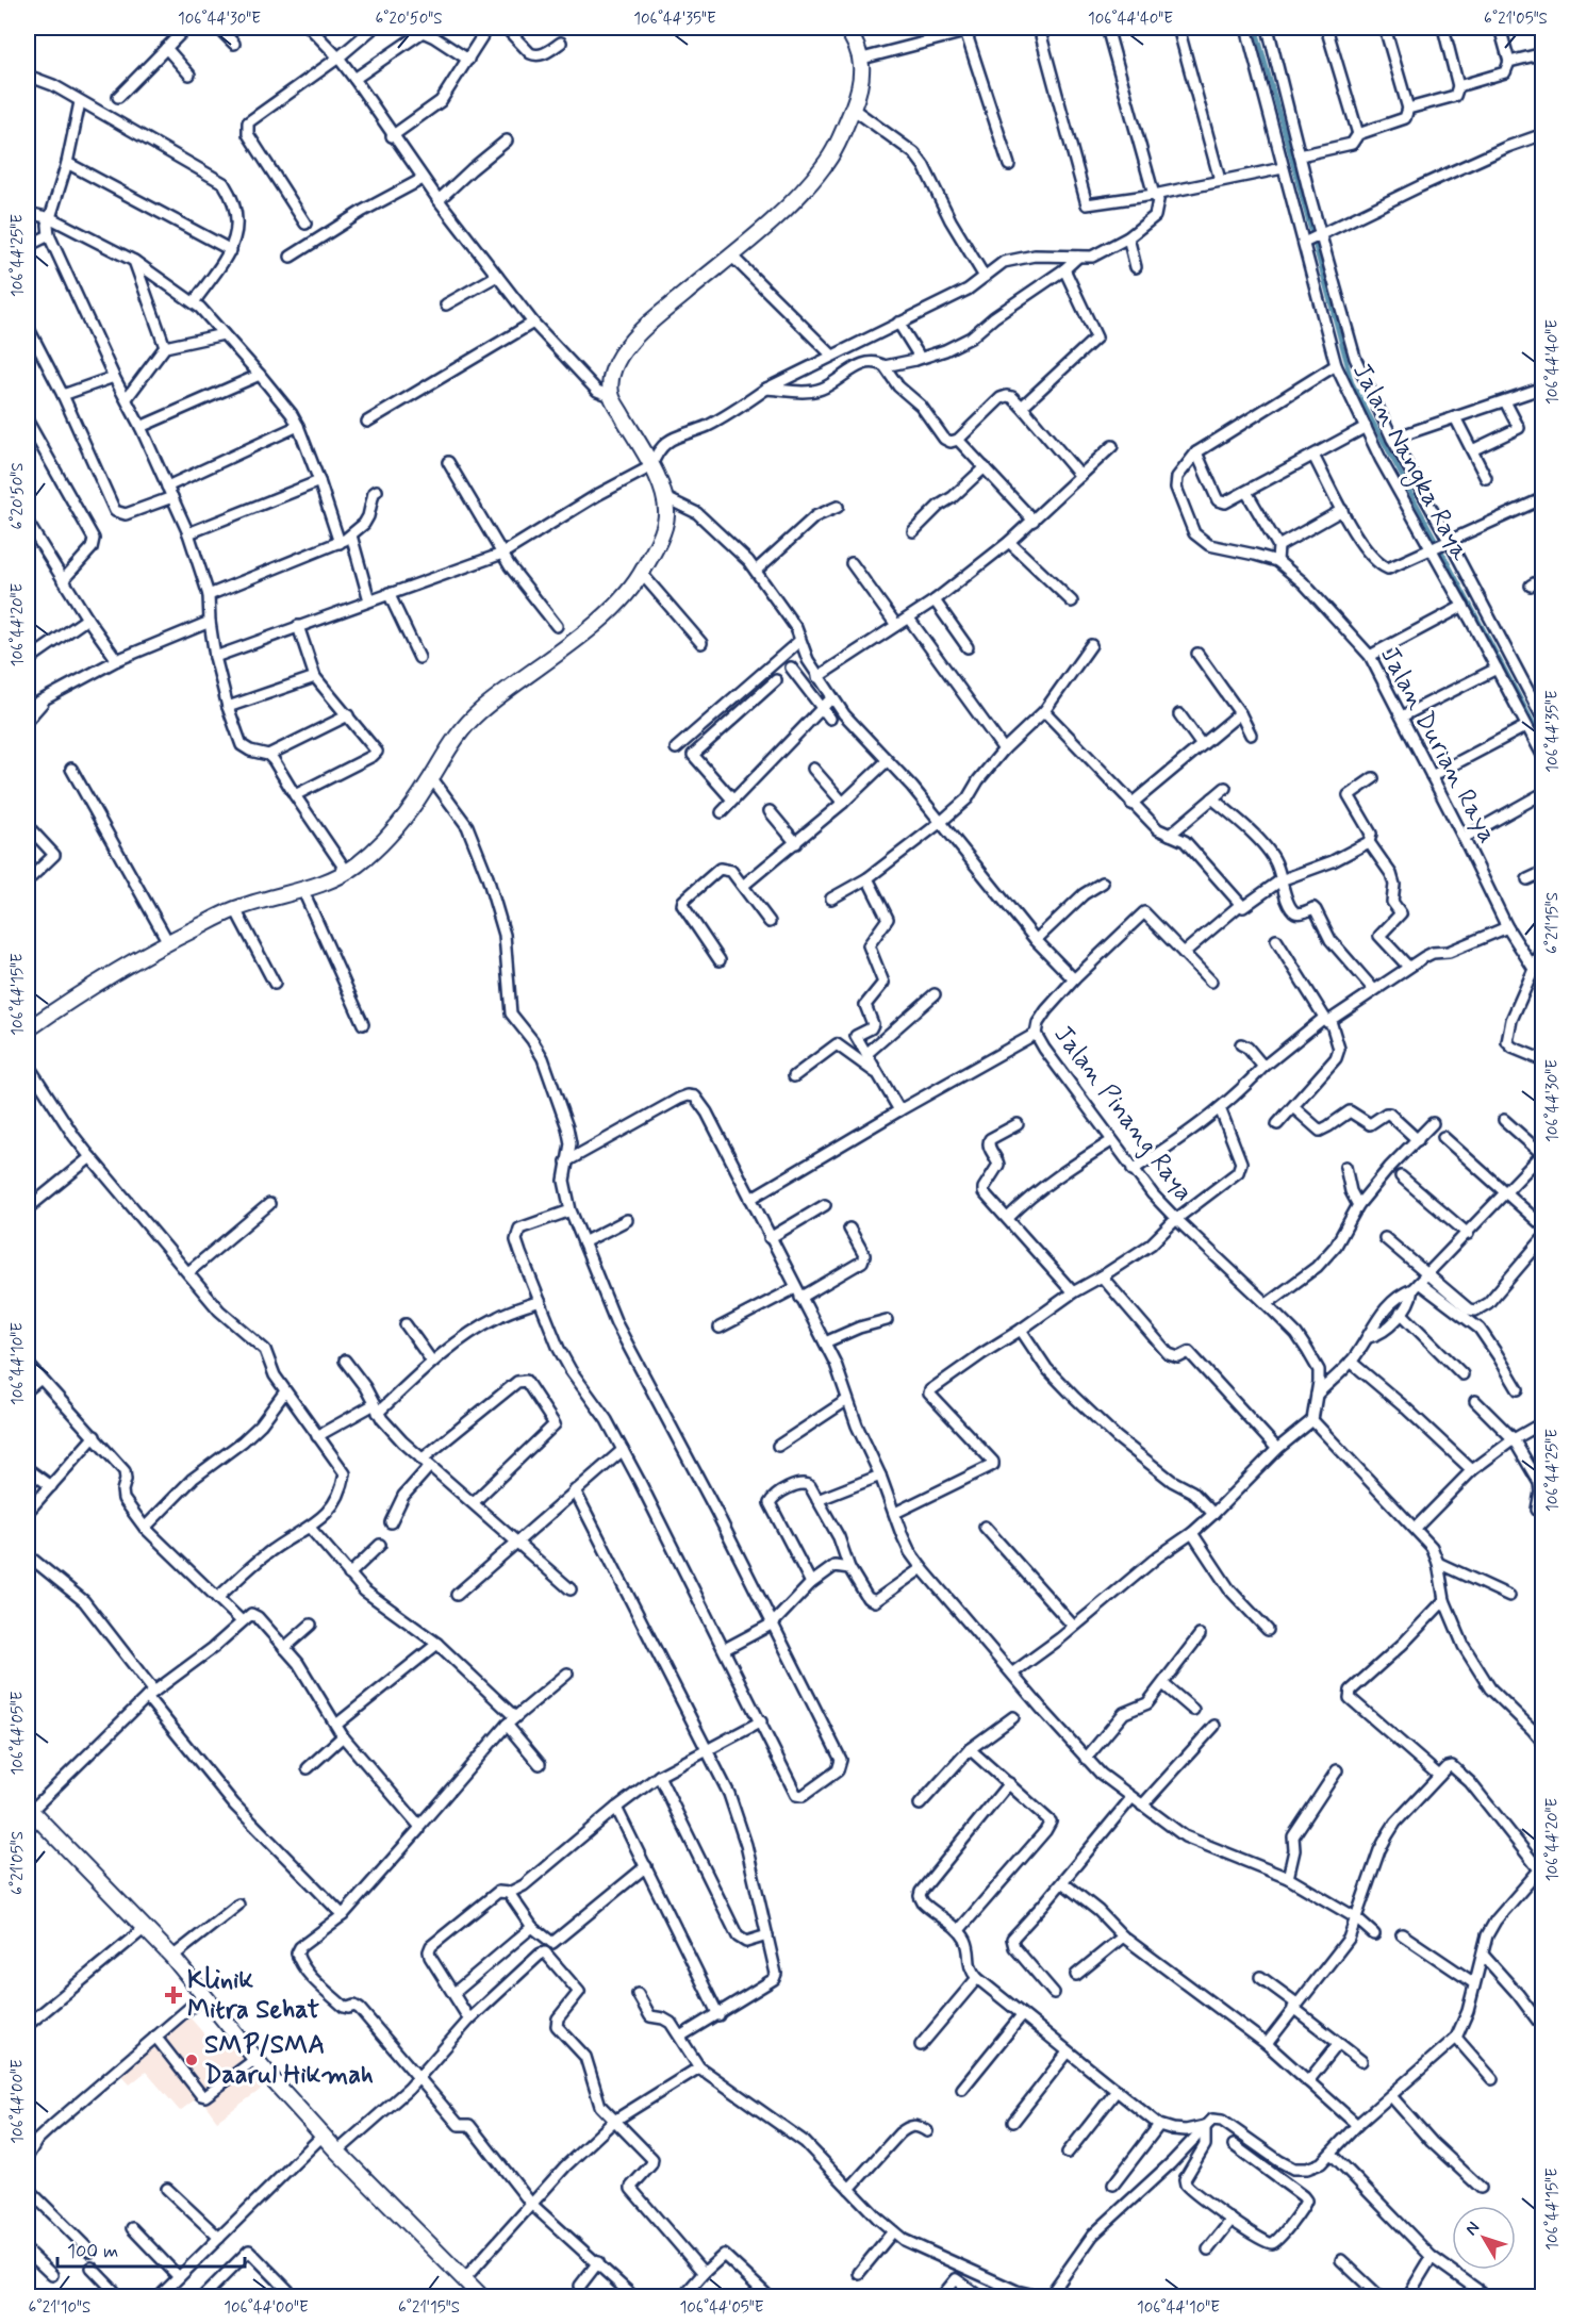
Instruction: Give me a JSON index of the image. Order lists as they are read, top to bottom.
{
  "streets": {
    "street": ["Jalan Nangka Raya", "Jalan Durian Raya", "Jalan Pinang Raya"]
  },
  "crossings": [
    ["Jalan Nangka Raya", "Jalan Durian Raya"]
  ],
  "places": {
    "health": ["Klinik Mitra Sehat"],
    "other": ["SMP/SMA Daarul Hikmah"]
  },
  "scale_bar": "100 m",
  "north": "top left",
  "coordinates": [
    "106°44'30\"E",
    "6°20'50\"S",
    "106°44'35\"E",
    "106°44'40\"E",
    "6°21'05\"S",
    "106°44'25\"E",
    "106°44'20\"E",
    "6°21'15\"S",
    "106°44'15\"E",
    "106°44'10\"E",
    "106°44'05\"E",
    "106°44'00\"E",
    "6°21'10\"S"
  ]
}
